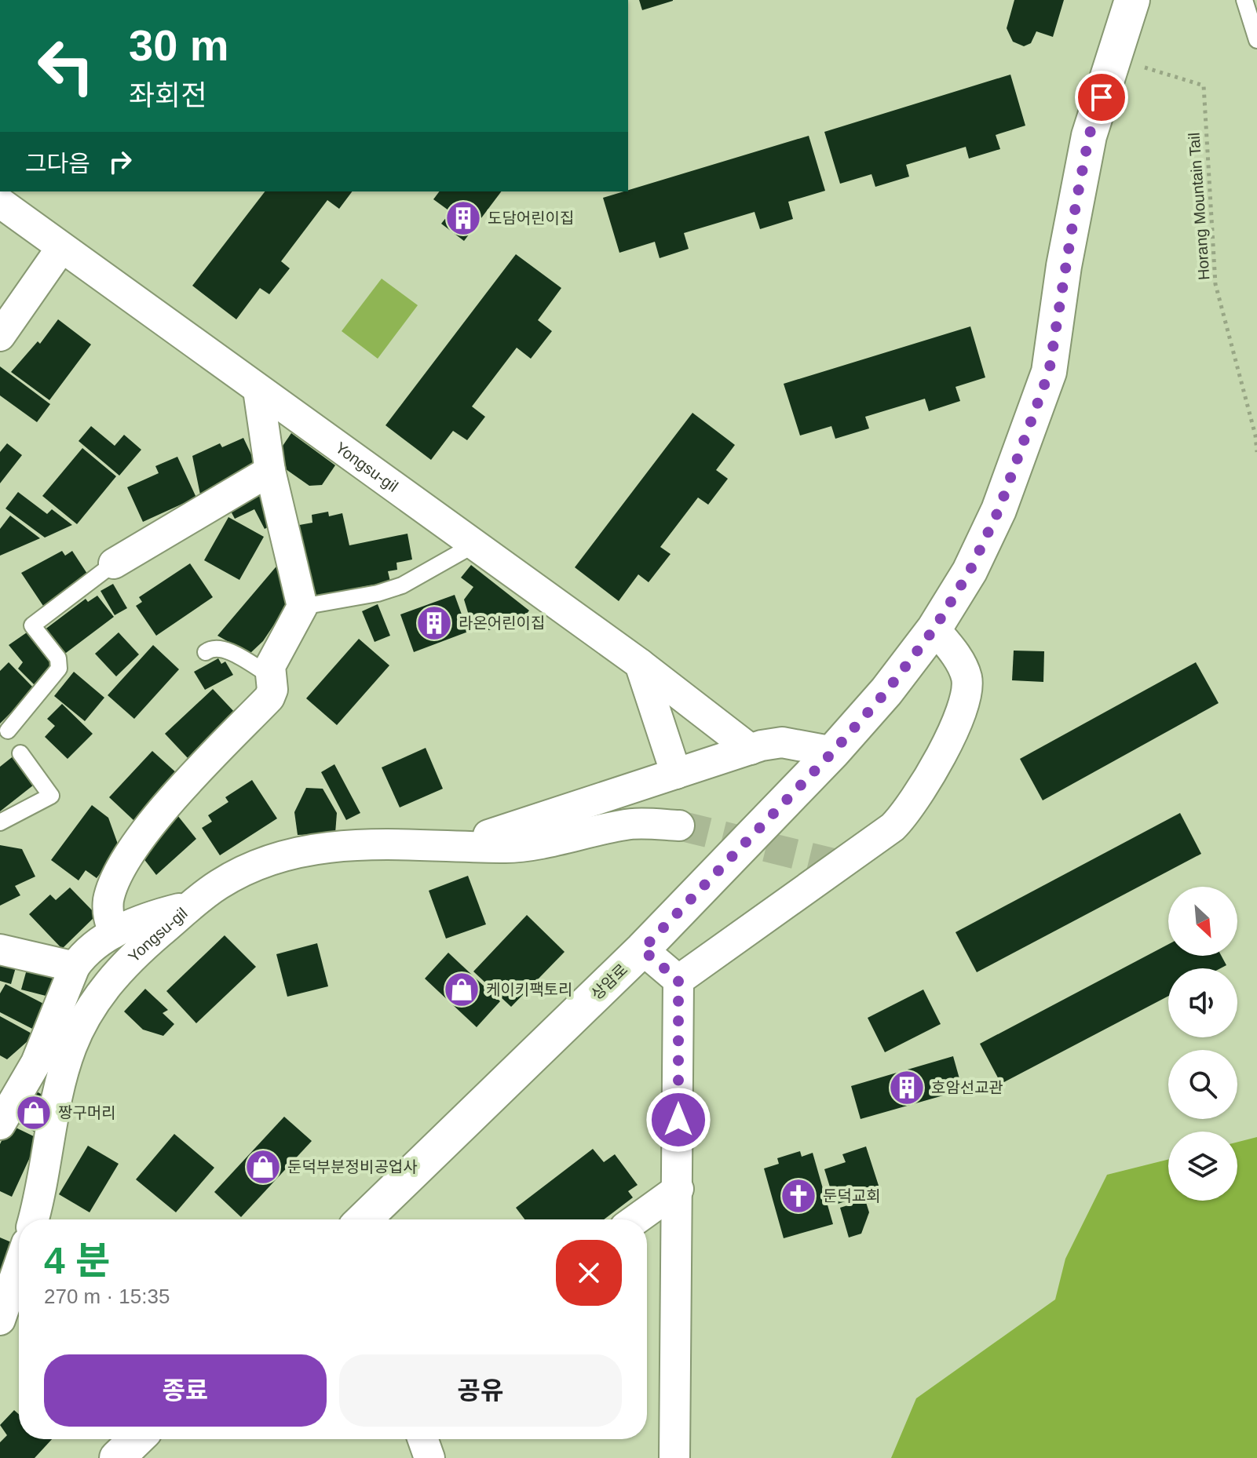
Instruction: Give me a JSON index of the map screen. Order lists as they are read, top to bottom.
{
  "streets": {
    "main road": ["상암로"],
    "street": ["Yongsu-gil"],
    "path": ["Horang Mountain Tail"]
  },
  "crossings": [
    ["Horang Mountain Tail", "상암로"],
    ["Yongsu-gil", "상암로"]
  ],
  "places": {
    "building": ["도담어린이집", "라온어린이집", "호암선교관"],
    "shop": ["케이키팩토리", "짱구머리", "둔덕부분정비공업사"],
    "church": ["둔덕교회"]
  },
  "north": "bottom right",
  "page": {
    "turn": ["30 m", "좌회전"],
    "then": "그다음",
    "heading": ["4 분", "270 m · 15:35"],
    "buttons": ["종료", "공유"]
  }
}
